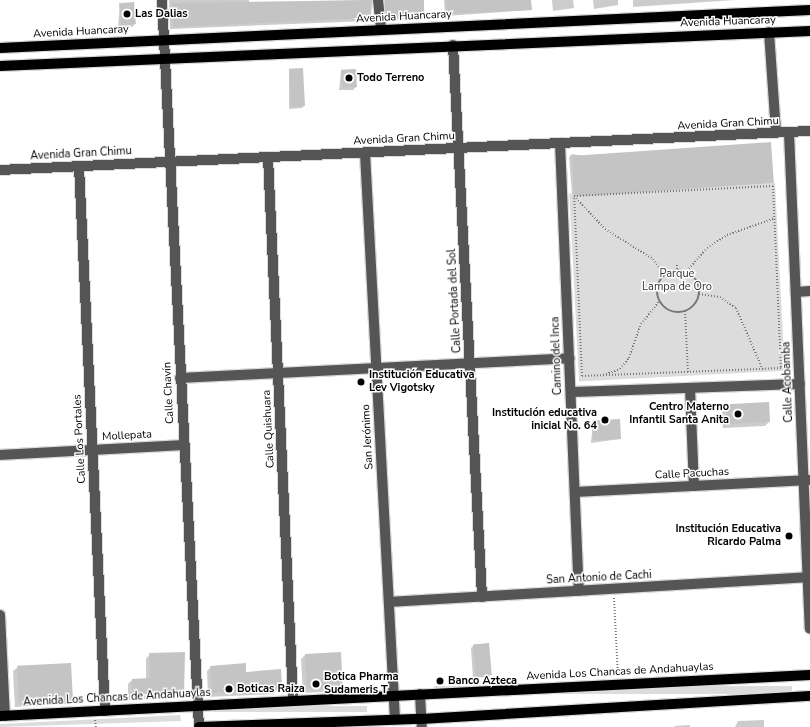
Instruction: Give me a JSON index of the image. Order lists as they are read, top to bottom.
{
  "streets": {
    "main road": ["Avenida Huancaray", "Avenida Los Chancas de Andahuaylas"],
    "street": [
      "Avenida Gran Chimu",
      "Calle Portada del Sol",
      "Camino del Inca",
      "Calle Acobamba",
      "Calle Chavín",
      "Calle Quishuara",
      "Mollepata",
      "San Jerónimo",
      "Calle Los Portales",
      "Calle Pacuchas",
      "San Antonio de Cachi"
    ]
  },
  "crossings": [
    ["Avenida Huancaray", "Calle Portada del Sol"],
    ["Avenida Huancaray", "Calle Chavín"],
    ["Avenida Gran Chimu", "Calle Portada del Sol"],
    ["Avenida Gran Chimu", "Camino del Inca"],
    ["Avenida Gran Chimu", "Calle Acobamba"],
    ["Avenida Gran Chimu", "Calle Chavín"],
    ["Avenida Gran Chimu", "Calle Quishuara"],
    ["Avenida Gran Chimu", "San Jerónimo"],
    ["Avenida Gran Chimu", "Calle Los Portales"],
    ["Calle Portada del Sol", "San Antonio de Cachi"],
    ["Camino del Inca", "Calle Pacuchas"],
    ["Camino del Inca", "San Antonio de Cachi"],
    ["Calle Acobamba", "Calle Pacuchas"],
    ["Calle Acobamba", "San Antonio de Cachi"],
    ["Calle Chavín", "Mollepata"],
    ["Calle Chavín", "Avenida Los Chancas de Andahuaylas"],
    ["Calle Quishuara", "Avenida Los Chancas de Andahuaylas"],
    ["Mollepata", "Calle Los Portales"],
    ["San Jerónimo", "San Antonio de Cachi"],
    ["San Jerónimo", "Avenida Los Chancas de Andahuaylas"],
    ["Calle Los Portales", "Avenida Los Chancas de Andahuaylas"]
  ],
  "parks": ["Parque Lampa de Oro"],
  "places": [
    "Las Dalias",
    "Todo Terreno",
    "Institución Educativa Lev Vigotsky",
    "Centro Materno Infantil Santa Anita",
    "Institución educativa inicial No. 64",
    "Institución Educativa Ricardo Palma",
    "Banco Azteca",
    "Botica Pharma Sudameris T",
    "Boticas Raiza"
  ]
}
